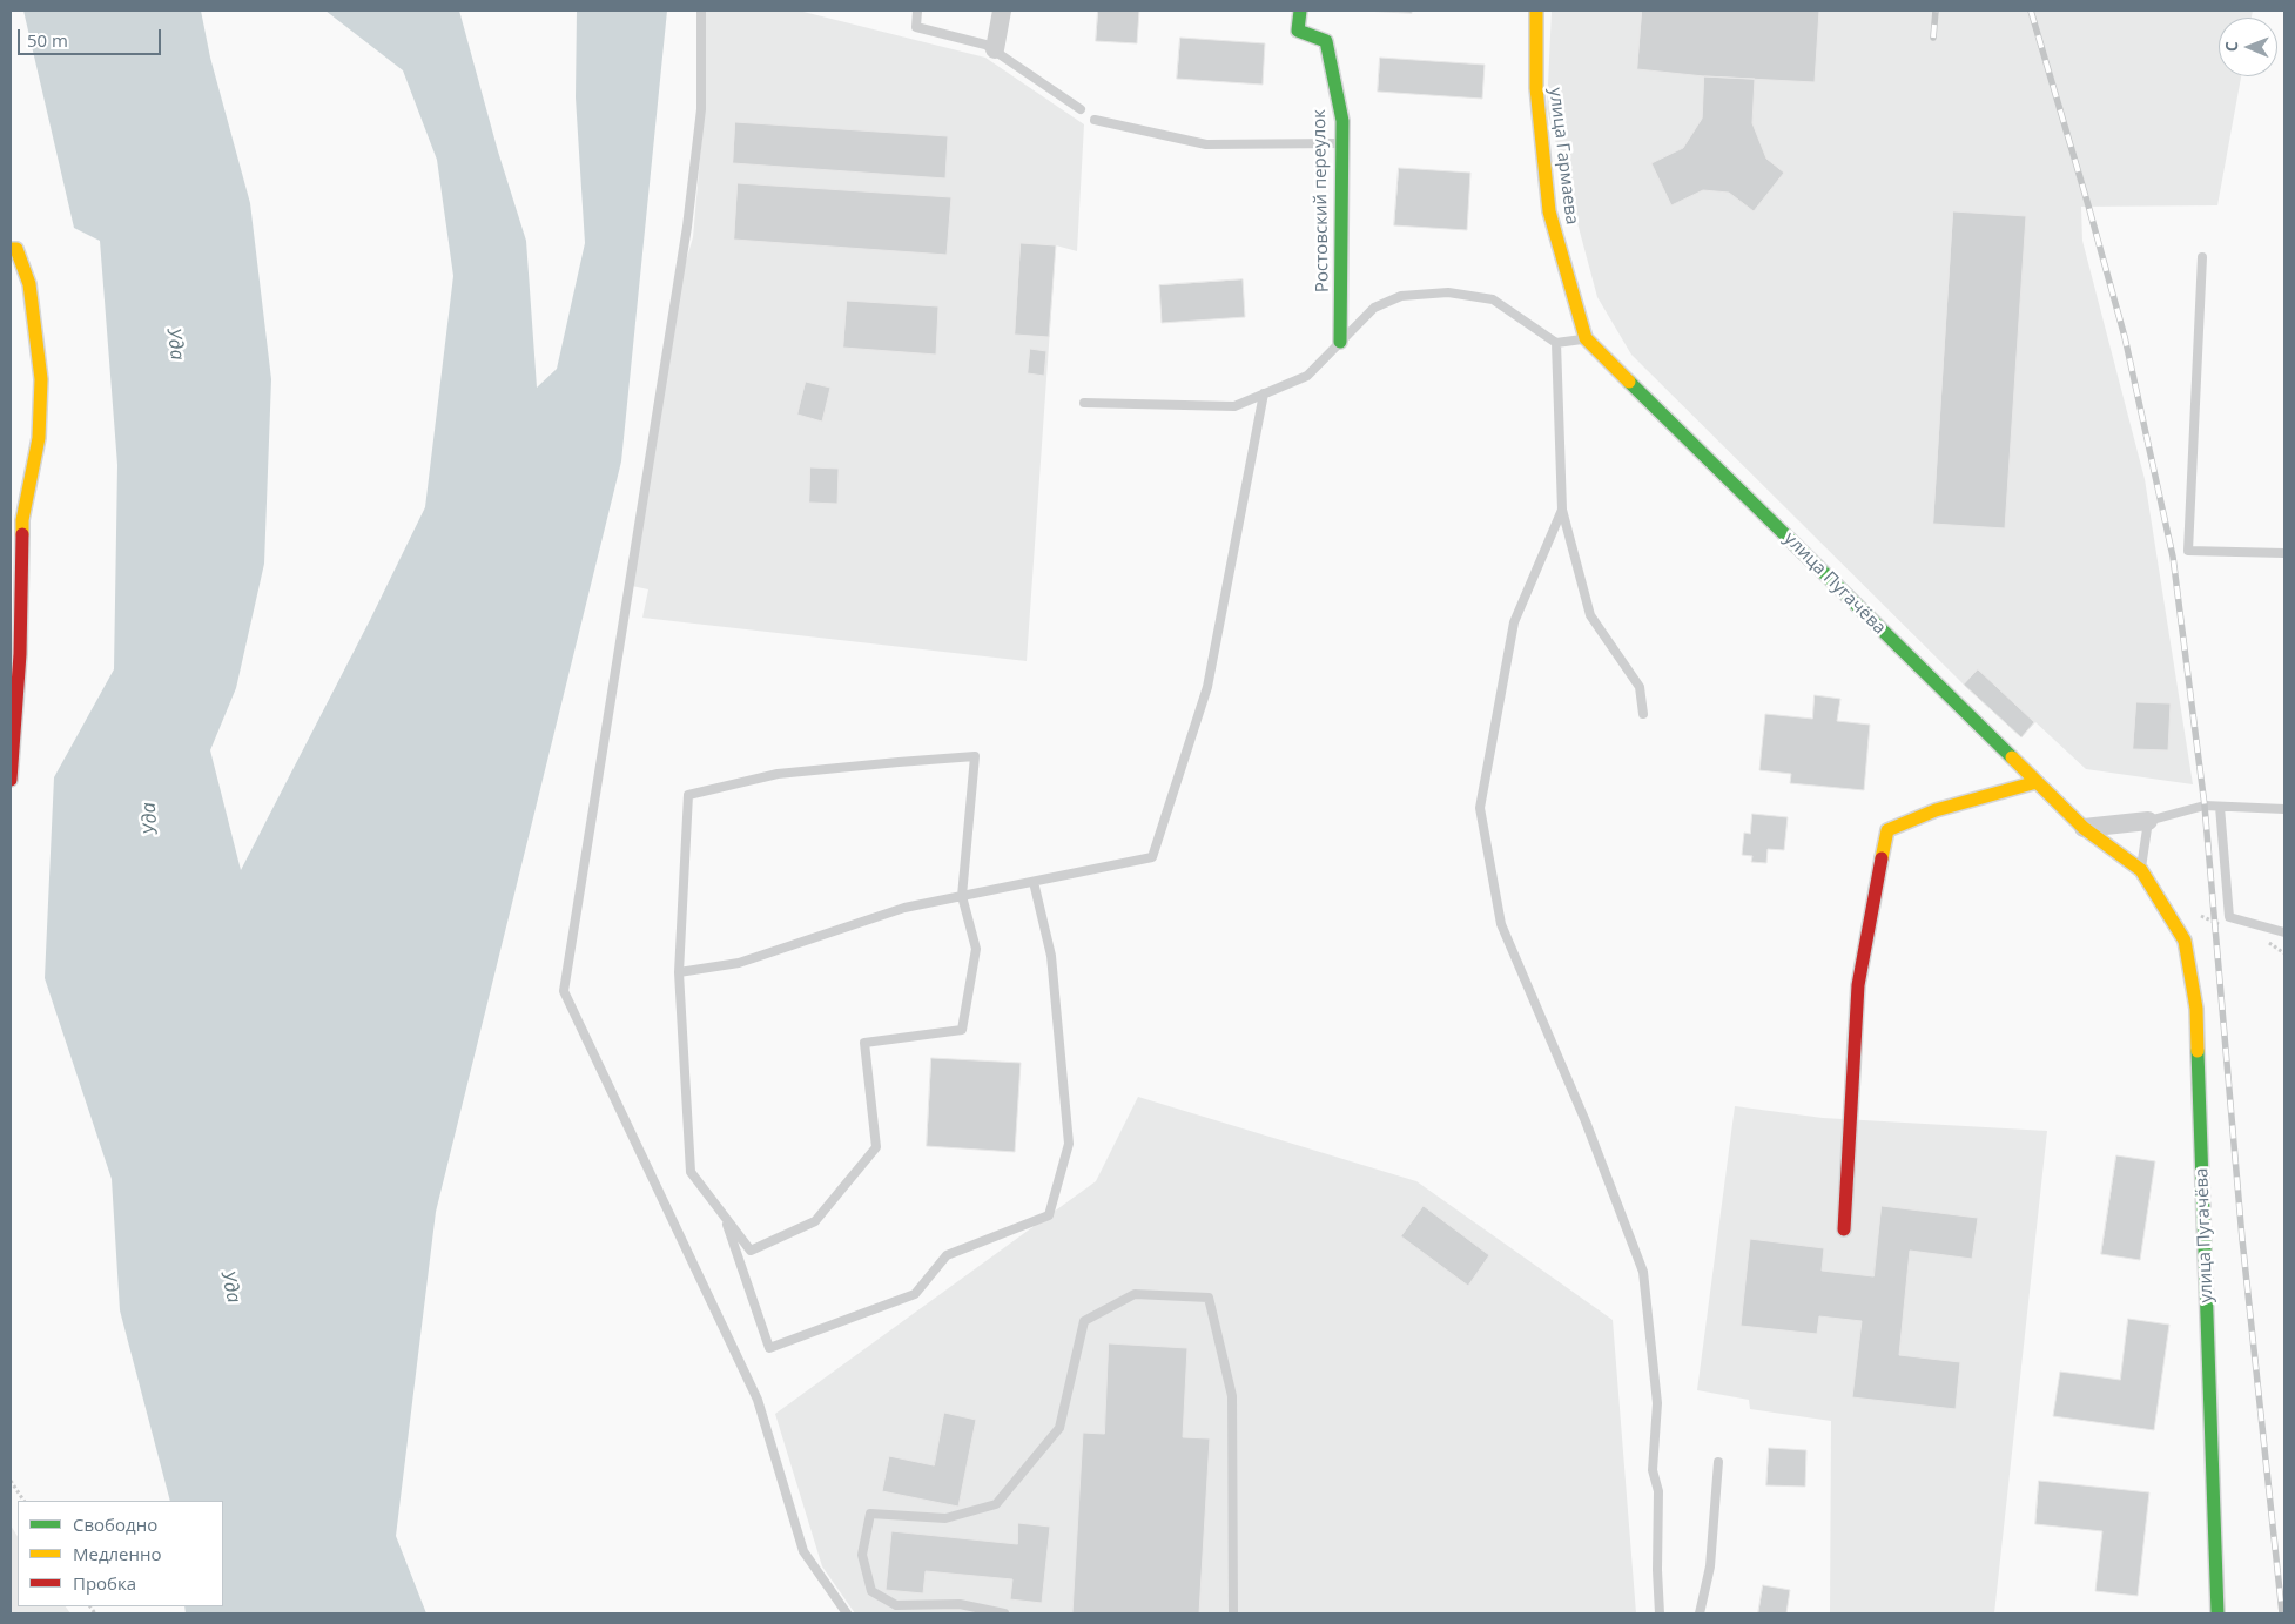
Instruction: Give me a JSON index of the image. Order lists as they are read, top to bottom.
{
  "streets": {
    "street": ["улица Гармаева", "Ростовский переулок", "улица Пугачёва"]
  },
  "crossings": [
    ["улица Гармаева", "улица Пугачёва"]
  ],
  "water": ["Уда"],
  "legend": ["Свободно", "Медленно", "Пробка"],
  "scale_bar": "50 m",
  "north": "left"
}
